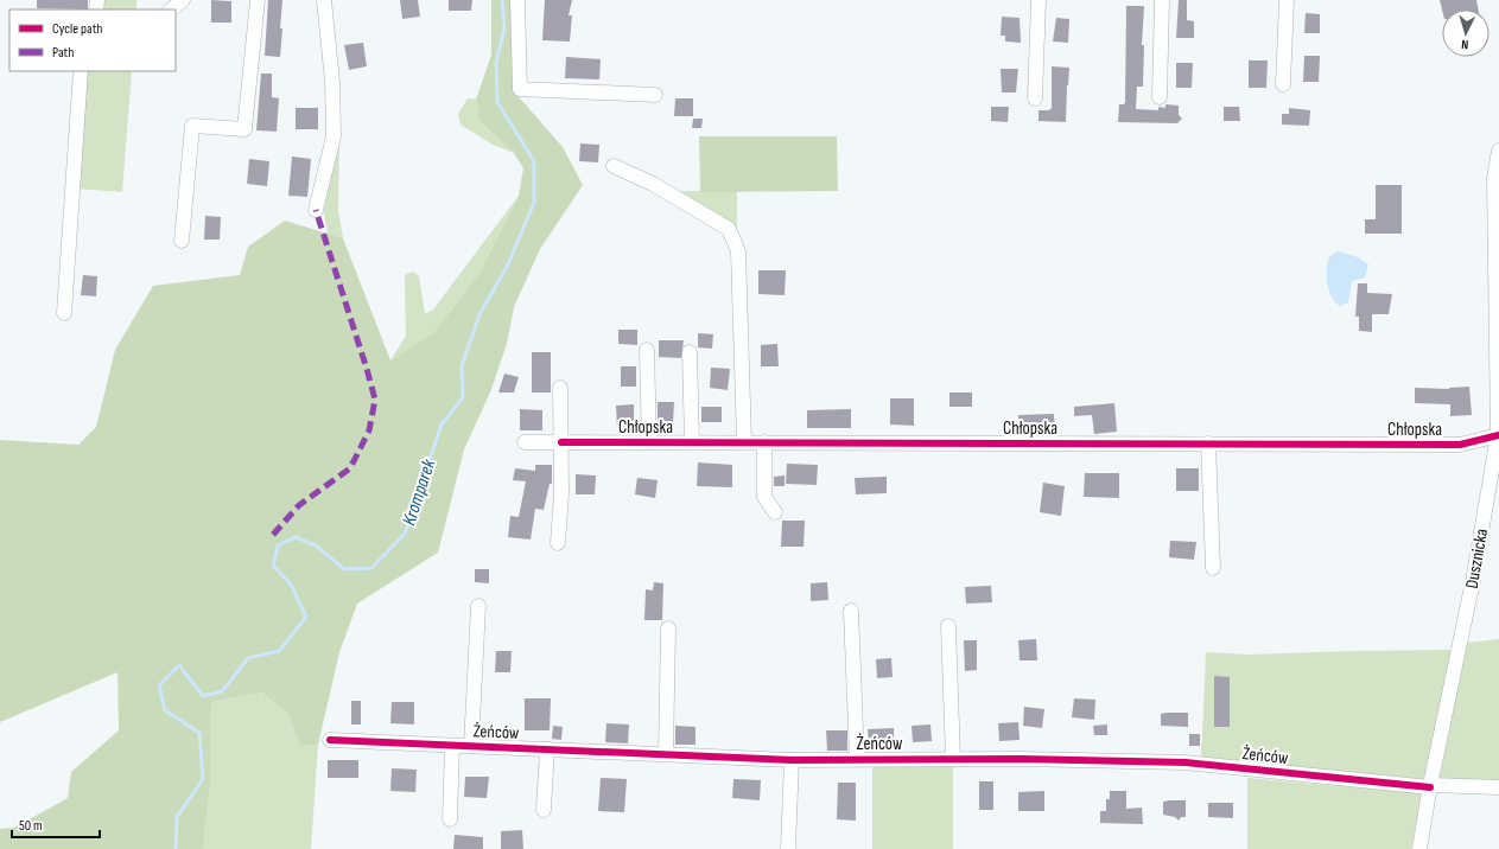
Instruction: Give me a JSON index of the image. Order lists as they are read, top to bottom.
{
  "streets": {
    "street": ["Chłopska", "Dusznicka", "Żeńców"]
  },
  "crossings": [
    ["Chłopska", "Dusznicka"],
    ["Dusznicka", "Żeńców"]
  ],
  "water": ["Kromparek"],
  "legend": ["Cycle path", "Path"],
  "scale_bar": "50 m",
  "north": "bottom"
}
